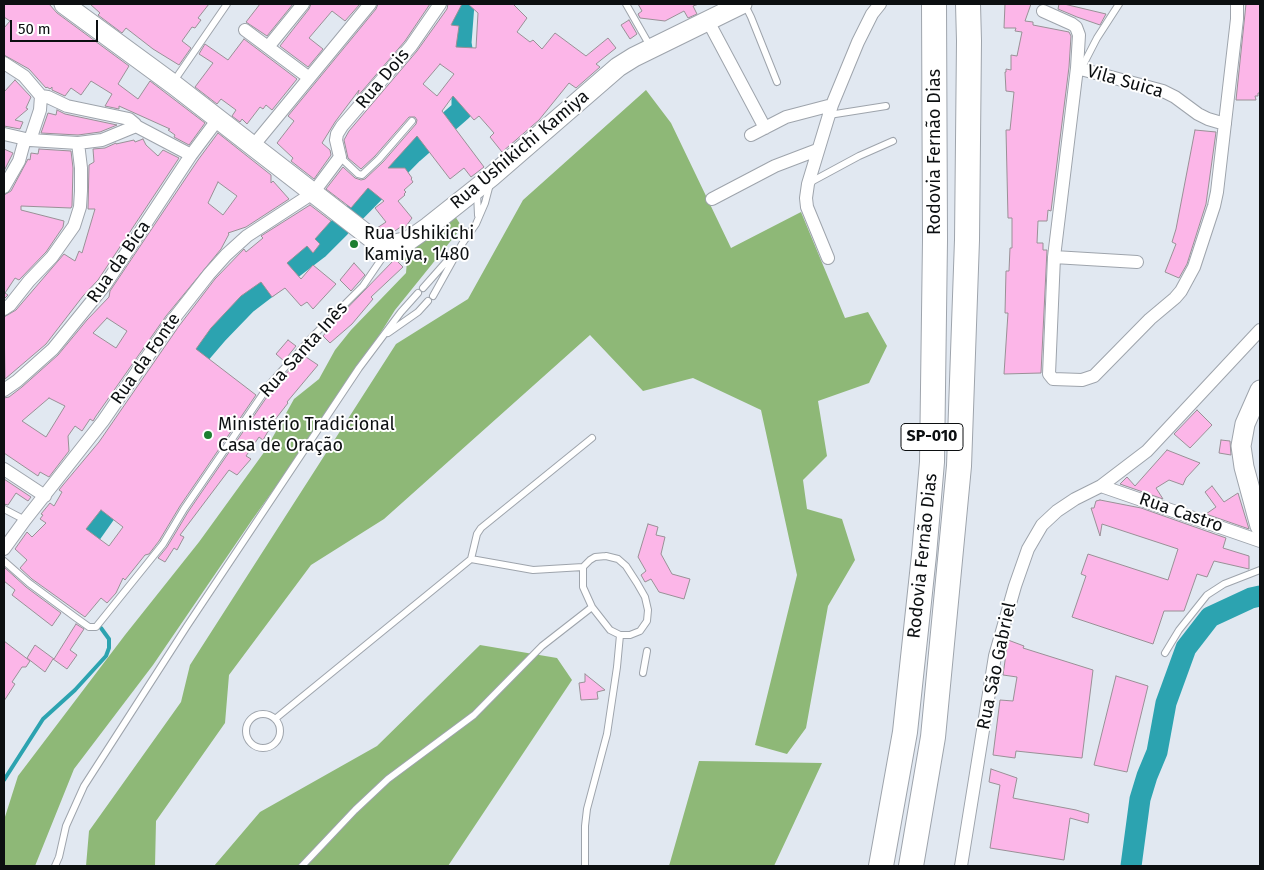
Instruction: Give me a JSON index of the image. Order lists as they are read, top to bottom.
{
  "streets": {
    "highway": ["Rodovia Fernão Dias", "SP-010"],
    "main road": ["Rua Ushikichi Kamiya"],
    "street": [
      "Rua Dois",
      "Vila Suica",
      "Rua da Bica",
      "Rua da Fonte",
      "Rua Castro",
      "Rua São Gabriel"
    ],
    "lane": ["Rua Santa Inês"]
  },
  "crossings": [
    ["Rua Ushikichi Kamiya", "Rua Santa Inês"],
    ["Rua Castro", "Rua São Gabriel"]
  ],
  "places": ["Rua Ushikichi Kamiya, 1480", "Ministério Tradicional Casa de Oração"],
  "scale_bar": "50 m"
}
